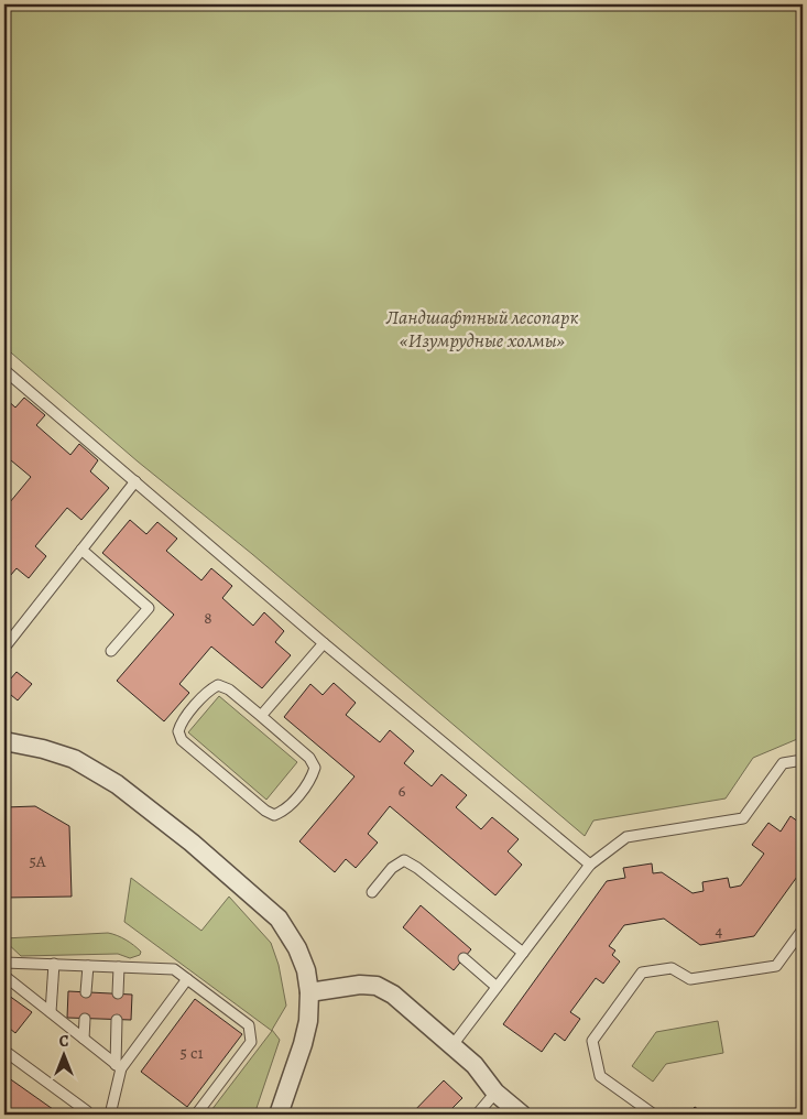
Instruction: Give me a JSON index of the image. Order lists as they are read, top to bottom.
{
  "parks": ["Ландшафтный лесопарк «Изумрудные холмы»"],
  "house_numbers": [
    "8",
    "6",
    "5А",
    "4",
    "5 с1"
  ],
  "north": "top"
}
